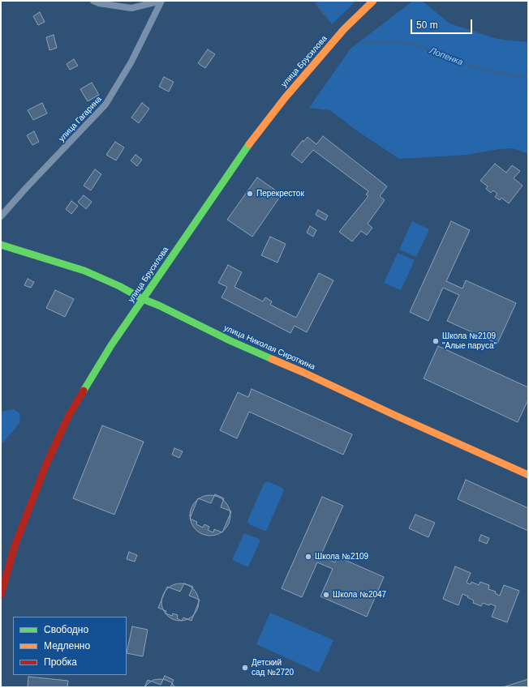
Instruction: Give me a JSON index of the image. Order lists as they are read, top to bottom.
{
  "streets": {
    "street": ["улица Брусилова", "улица Гагарина", "улица Николая Сироткина"]
  },
  "crossings": [
    ["улица Брусилова", "улица Николая Сироткина"]
  ],
  "water": ["Лопенка"],
  "places": [
    "Перекресток",
    "Школа №2109 \"Алые паруса\"",
    "Школа №2109",
    "Школа №2047",
    "Детский сад №2720"
  ],
  "legend": ["Свободно", "Медленно", "Пробка"],
  "scale_bar": "50 m"
}
